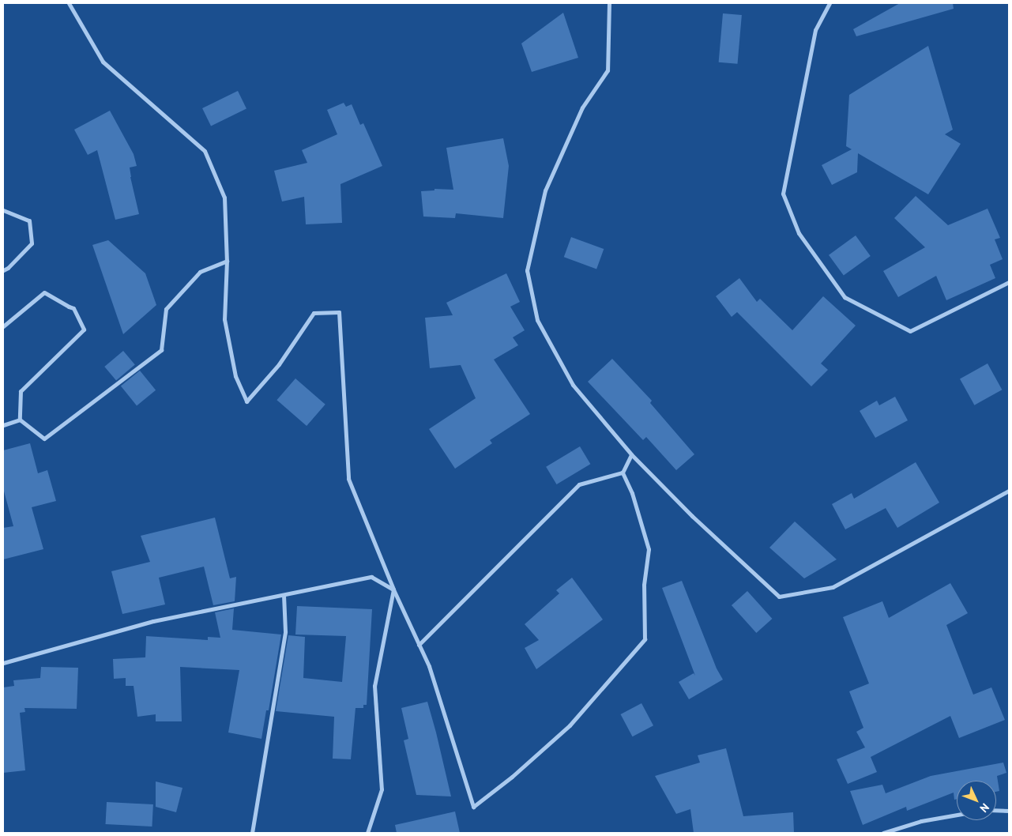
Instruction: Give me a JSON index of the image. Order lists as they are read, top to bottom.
{
  "north": "bottom right"
}
